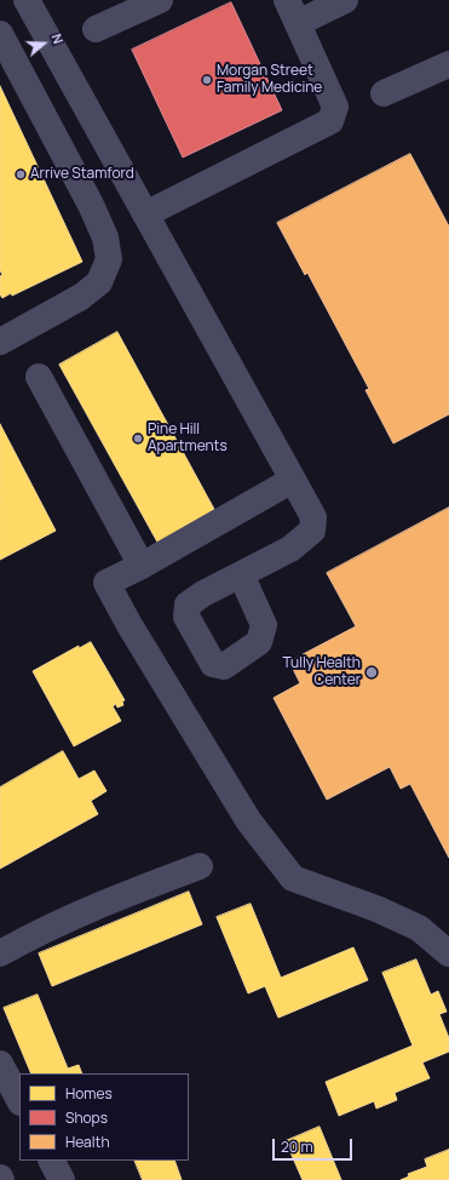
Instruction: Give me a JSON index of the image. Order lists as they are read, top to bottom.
{
  "places": [
    "Morgan Street Family Medicine",
    "Arrive Stamford",
    "Pine Hill Apartments",
    "Tully Health Center"
  ],
  "legend": ["Homes", "Shops", "Health"],
  "scale_bar": "20 m",
  "north": "right"
}
